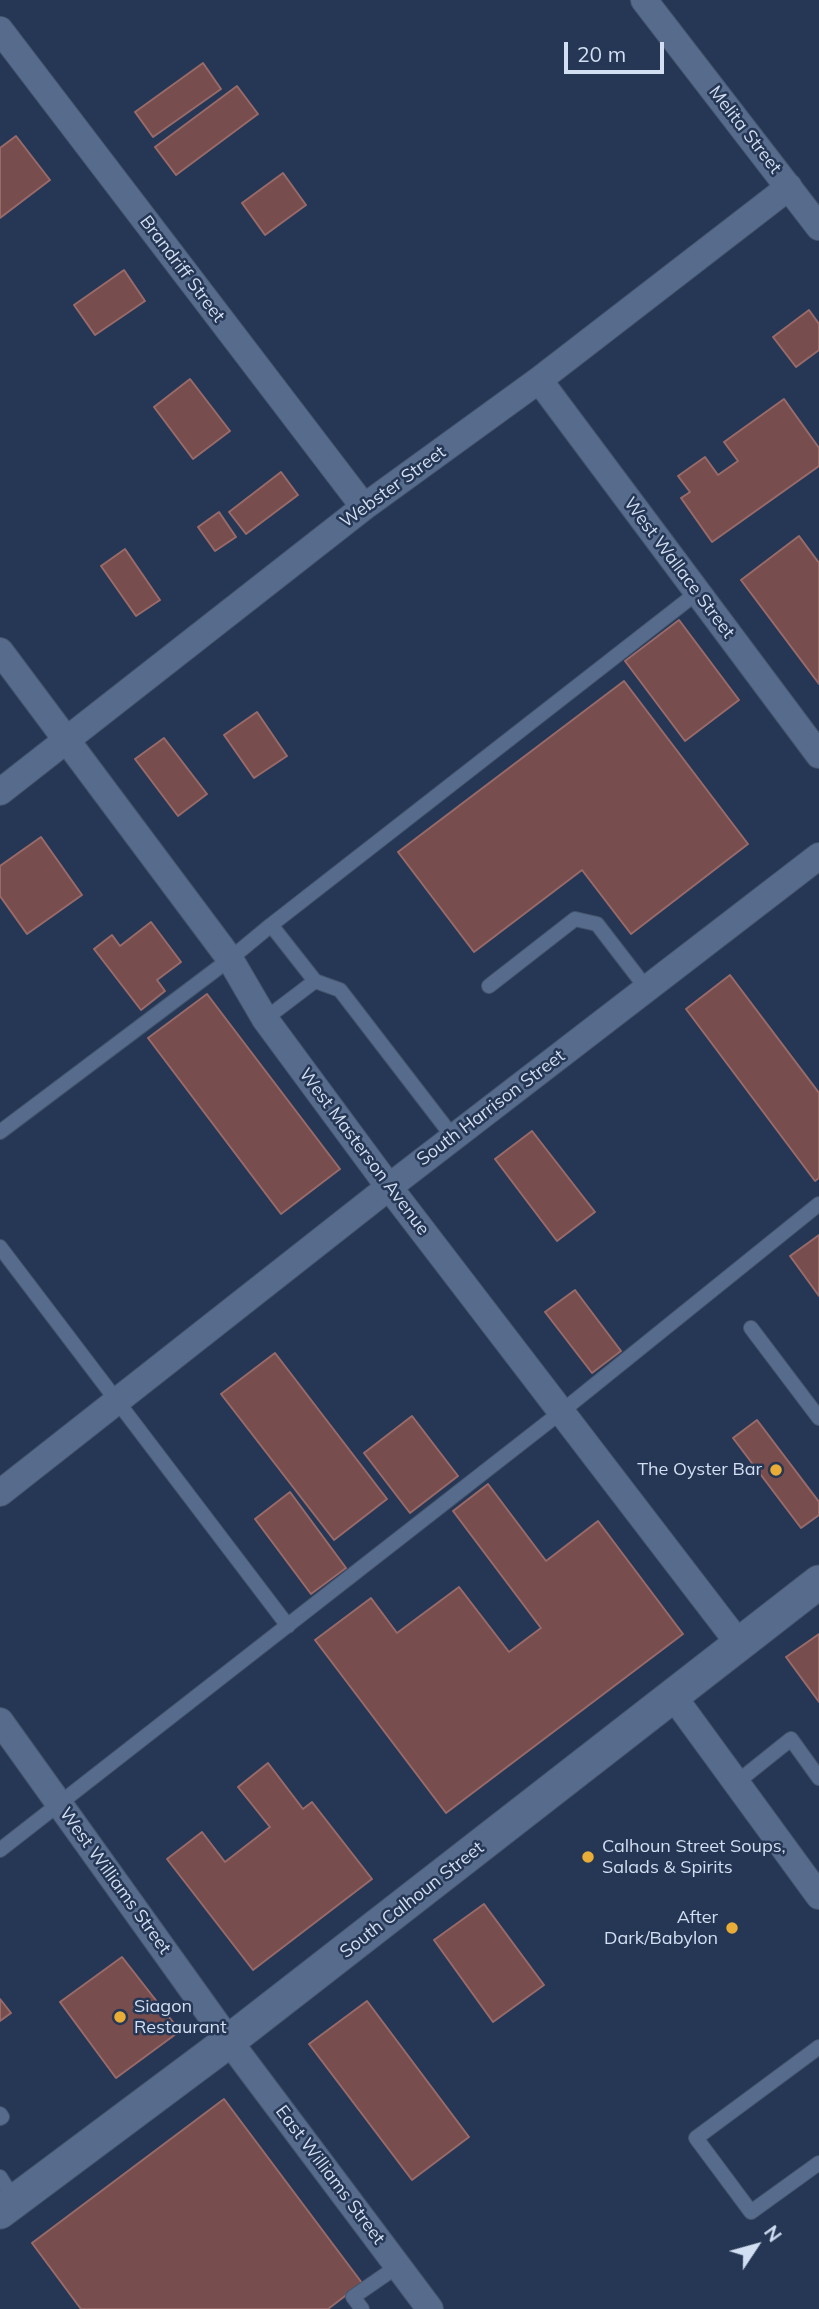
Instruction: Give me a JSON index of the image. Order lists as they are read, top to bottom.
{
  "streets": {
    "street": [
      "Melita Street",
      "Brandriff Street",
      "Webster Street",
      "West Wallace Street",
      "South Harrison Street",
      "West Masterson Avenue",
      "West Williams Street",
      "South Calhoun Street",
      "East Williams Street"
    ]
  },
  "crossings": [
    ["Melita Street", "Webster Street"],
    ["Brandriff Street", "Webster Street"],
    ["Webster Street", "West Wallace Street"],
    ["Webster Street", "West Masterson Avenue"],
    ["South Harrison Street", "West Masterson Avenue"],
    ["West Masterson Avenue", "South Calhoun Street"],
    ["West Williams Street", "South Calhoun Street"],
    ["West Williams Street", "East Williams Street"],
    ["South Calhoun Street", "East Williams Street"]
  ],
  "places": [
    "The Oyster Bar",
    "Calhoun Street Soups, Salads & Spirits",
    "After Dark/Babylon",
    "Siagon Restaurant"
  ],
  "scale_bar": "20 m",
  "north": "top right"
}
